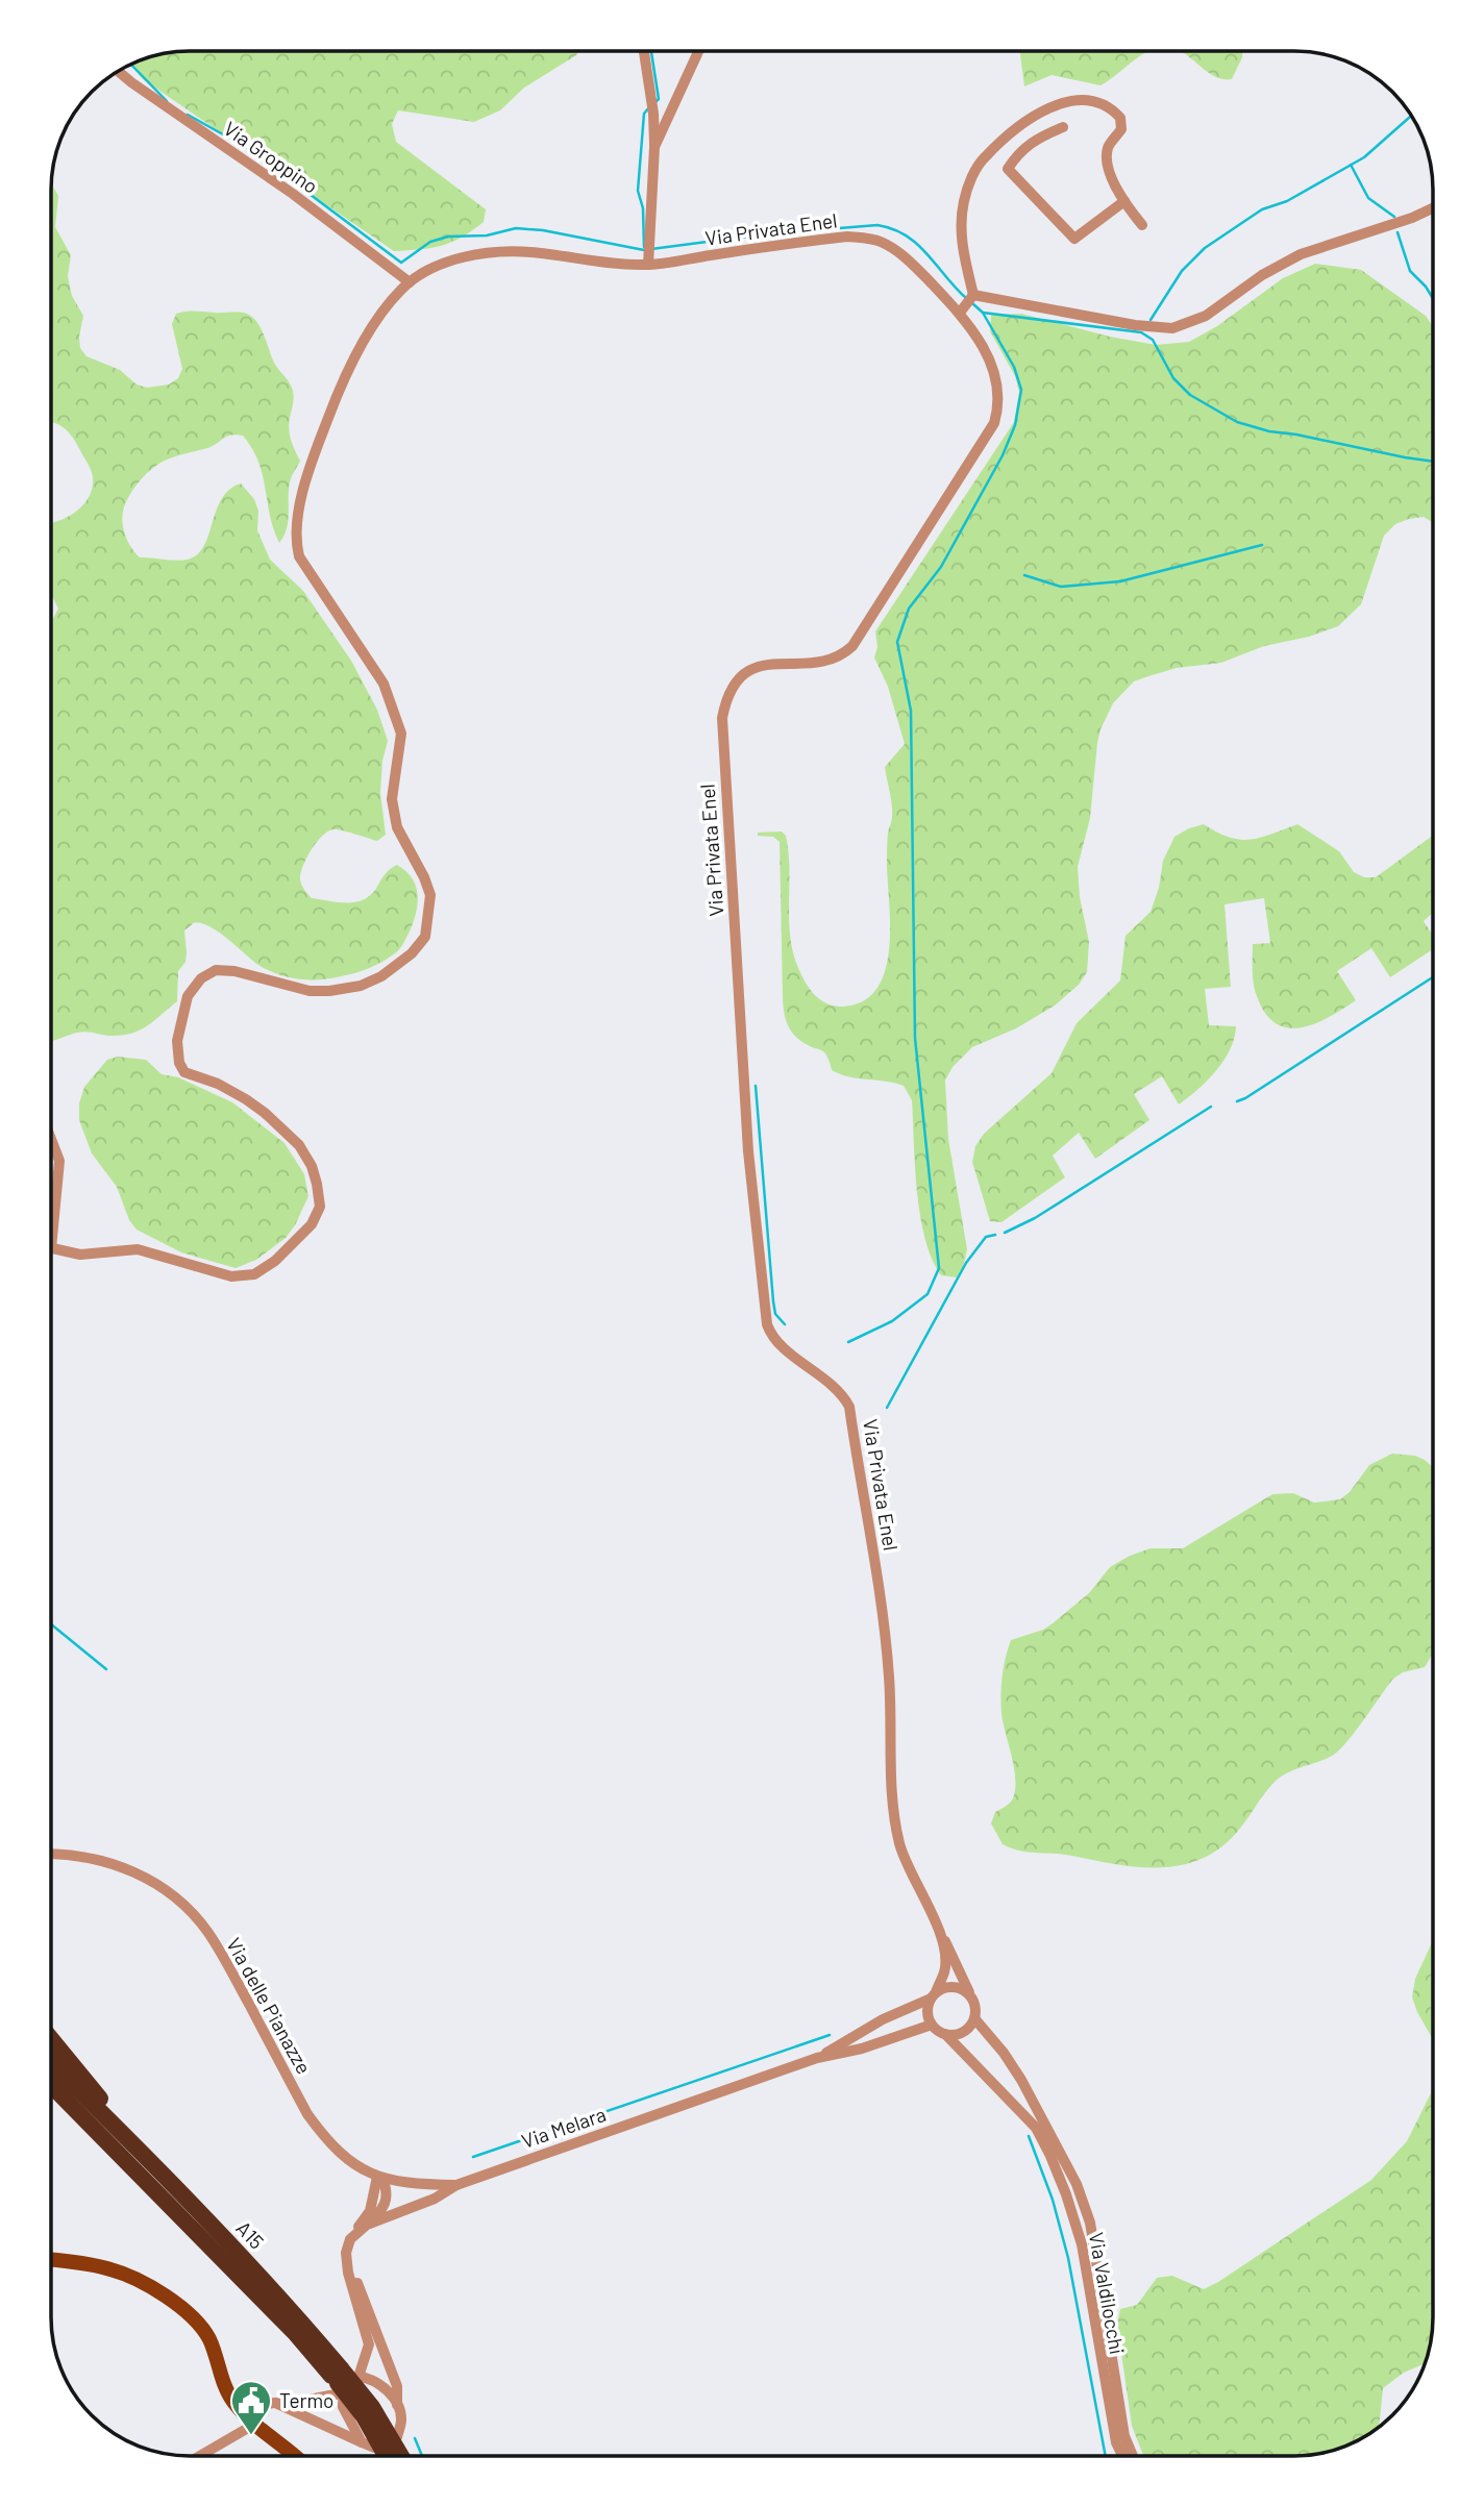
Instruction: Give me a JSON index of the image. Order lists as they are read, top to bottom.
{
  "streets": {
    "highway": ["A15"],
    "street": [
      "Via Groppino",
      "Via Privata Enel",
      "Via delle Pianazze",
      "Via Melara",
      "Via Valdilocchi"
    ]
  },
  "crossings": [
    ["Via Groppino", "Via Privata Enel"],
    ["Via Privata Enel", "Via Valdilocchi"],
    ["Via delle Pianazze", "Via Melara"]
  ],
  "places": {
    "public building": ["Termo"]
  }
}
